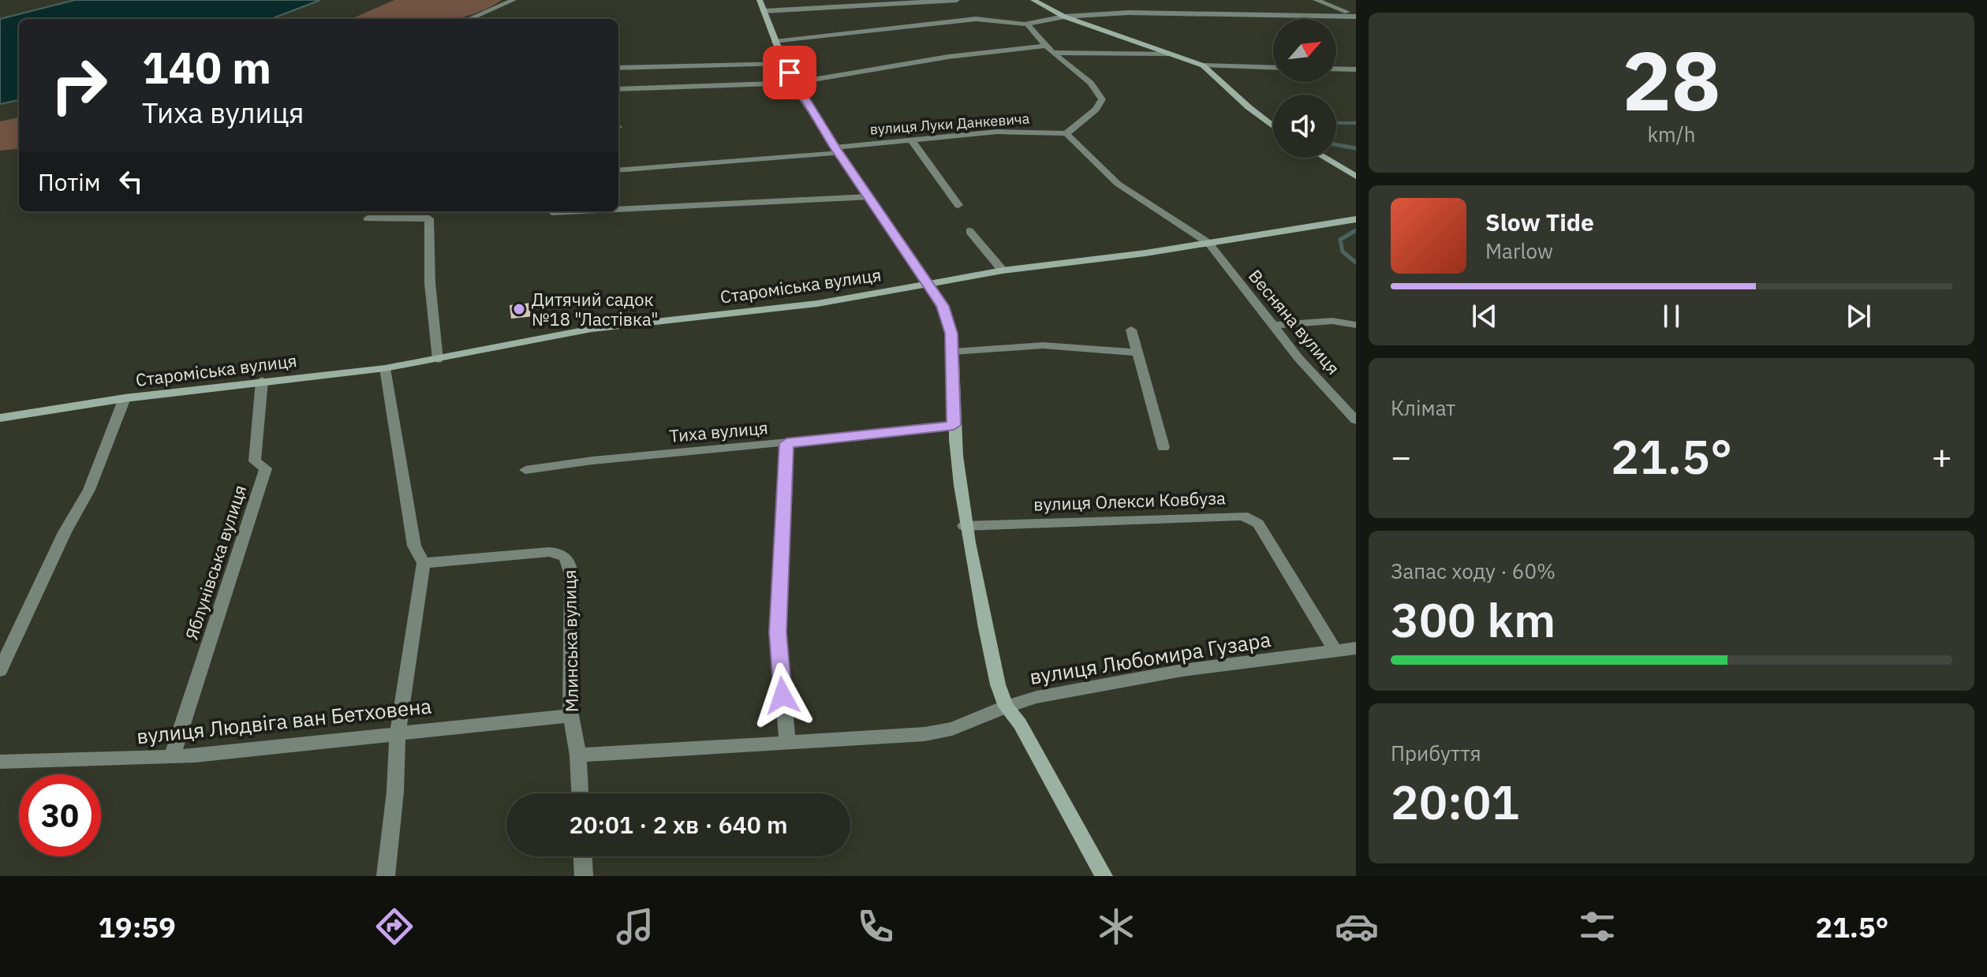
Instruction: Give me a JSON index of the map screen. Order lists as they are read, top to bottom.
{
  "streets": {
    "street": [
      "вулиця Луки Данкевича",
      "Староміська вулиця",
      "Весняна вулиця",
      "Тиха вулиця",
      "вулиця Олекси Ковбуза",
      "Яблунівська вулиця",
      "Млинська вулиця",
      "вулиця Любомира Гузара",
      "вулиця Людвіга ван Бетховена"
    ]
  },
  "crossings": [
    ["вулиця Луки Данкевича", "Весняна вулиця"],
    ["Староміська вулиця", "Весняна вулиця"],
    ["Староміська вулиця", "Яблунівська вулиця"],
    ["вулиця Олекси Ковбуза", "вулиця Любомира Гузара"],
    ["Яблунівська вулиця", "вулиця Людвіга ван Бетховена"],
    ["Млинська вулиця", "вулиця Любомира Гузара"],
    ["Млинська вулиця", "вулиця Людвіга ван Бетховена"]
  ],
  "places": ["Дитячий садок №18 \"Ластівка\""],
  "north": "top right",
  "page": {
    "tile": [
      ["28", "km/h"],
      "Клімат",
      ["Запас ходу · 60%", "300 km"],
      ["Прибуття", "20:01"]
    ],
    "turn": ["140 m", "Тиха вулиця"],
    "then": "Потім",
    "song": ["Slow Tide", "Marlow"],
    "heat": ["−", "21.5°", "+"],
    "limit": "30",
    "trip": "20:01 · 2 хв · 640 m",
    "tabs": ["19:59", "21.5°"]
  }
}
